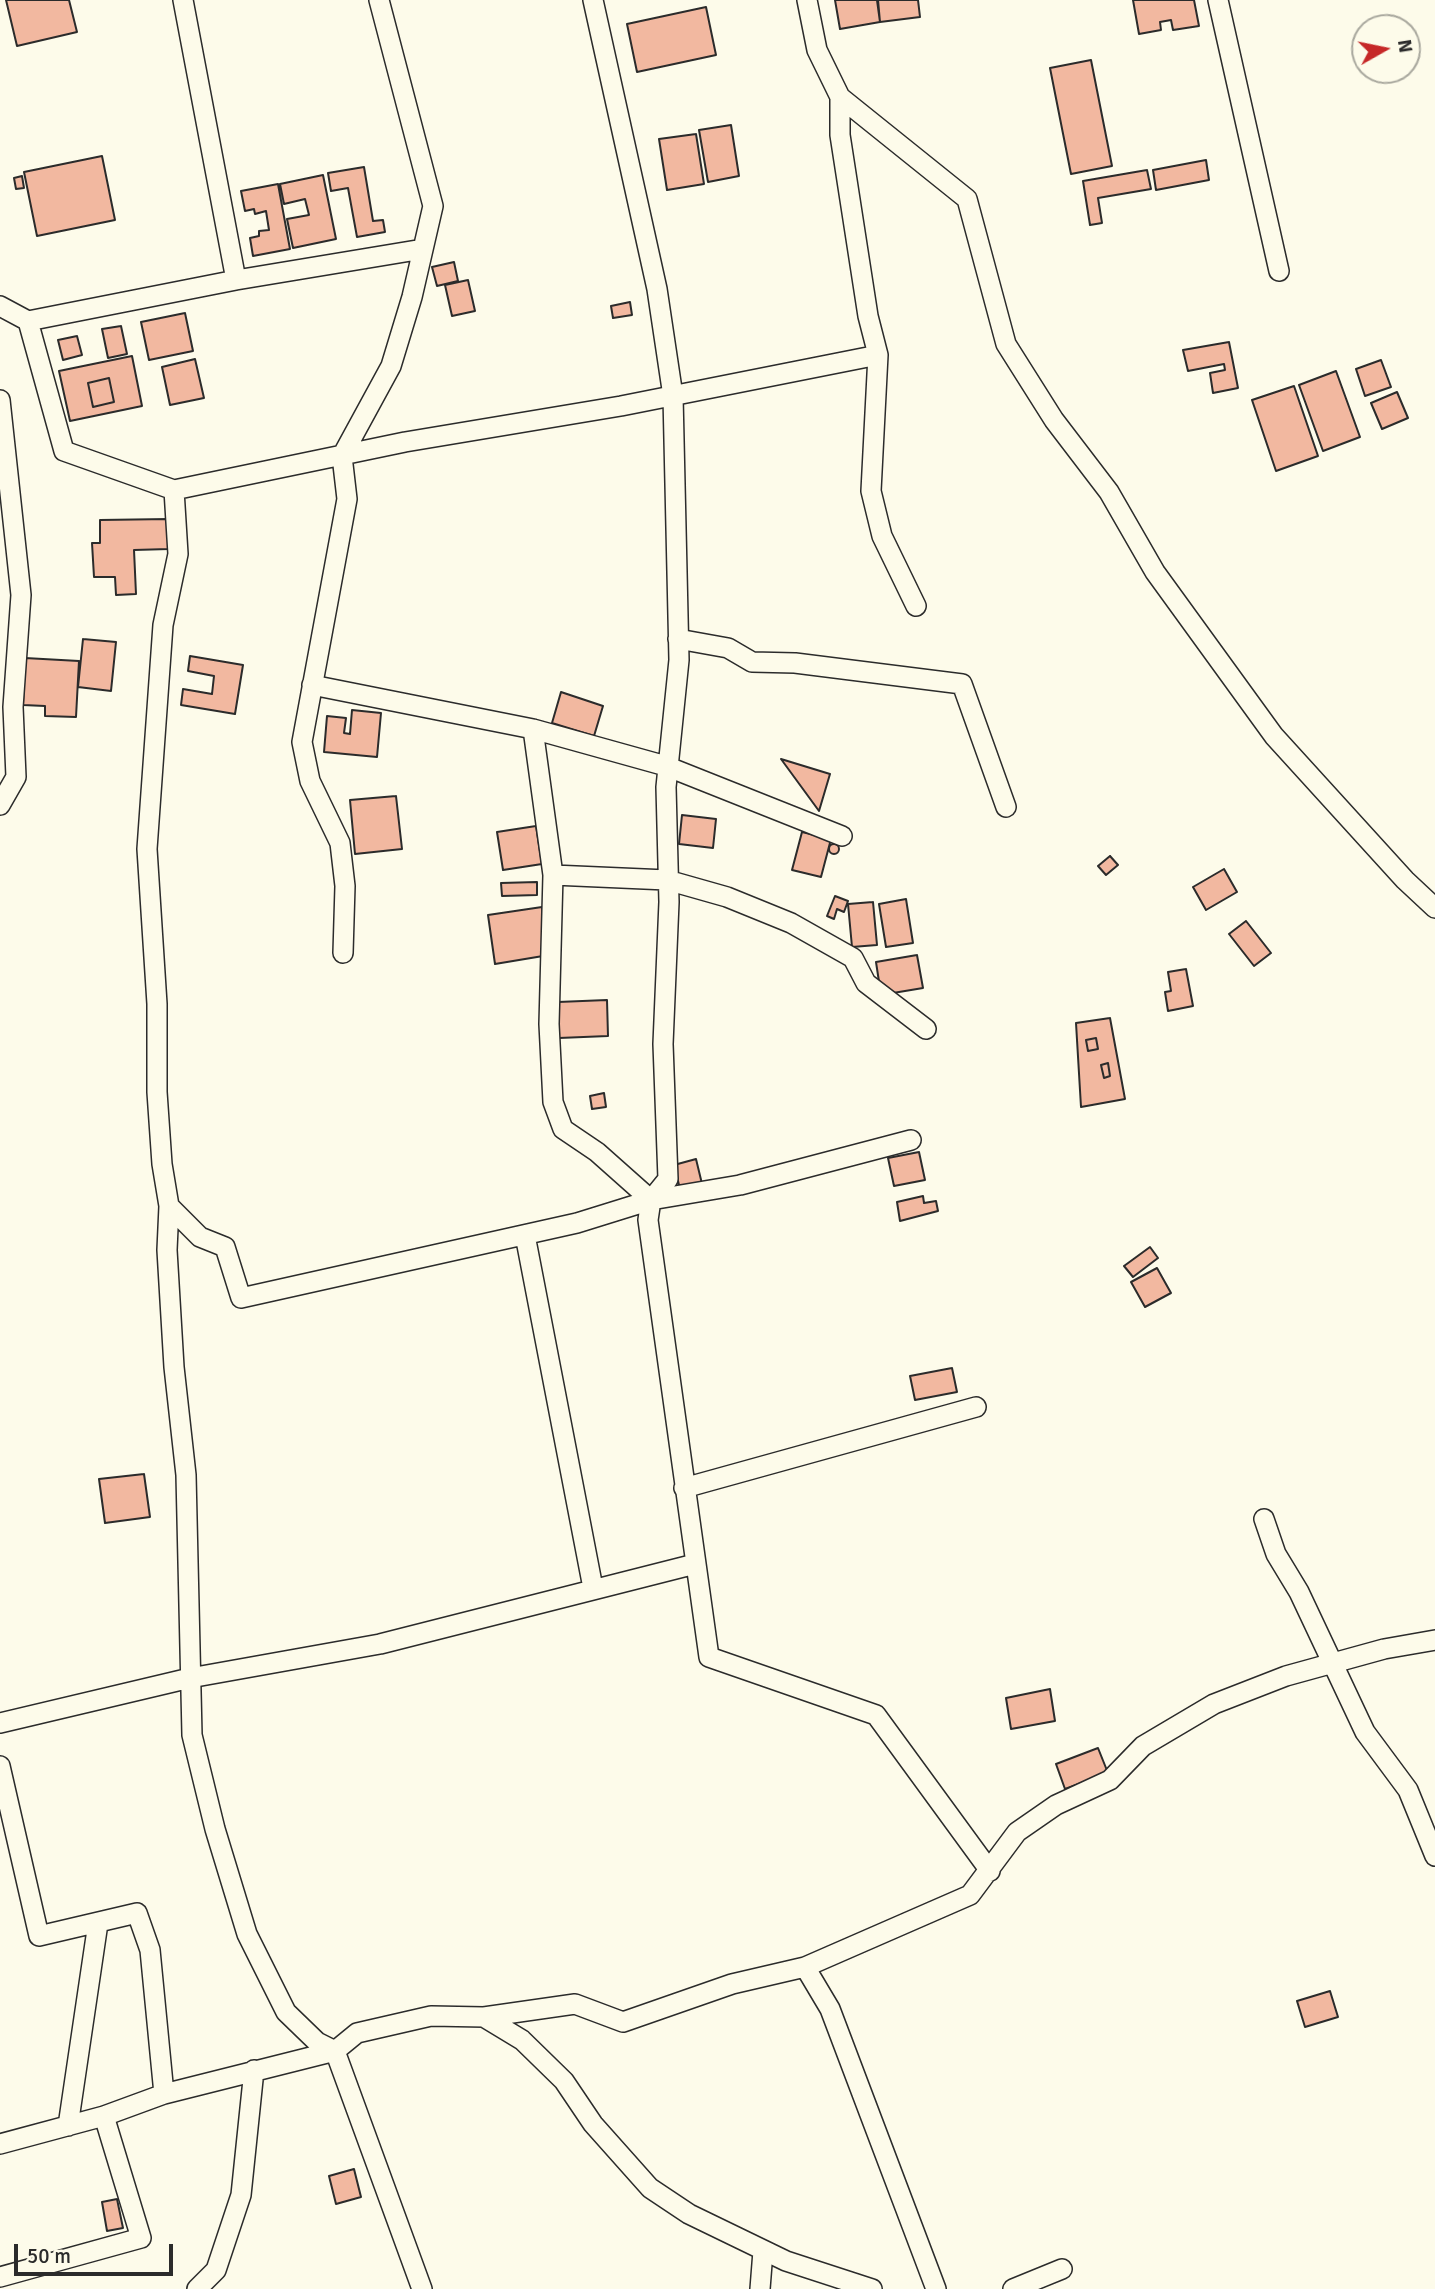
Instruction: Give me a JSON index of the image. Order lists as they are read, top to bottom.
{
  "scale_bar": "50 m",
  "north": "right"
}
